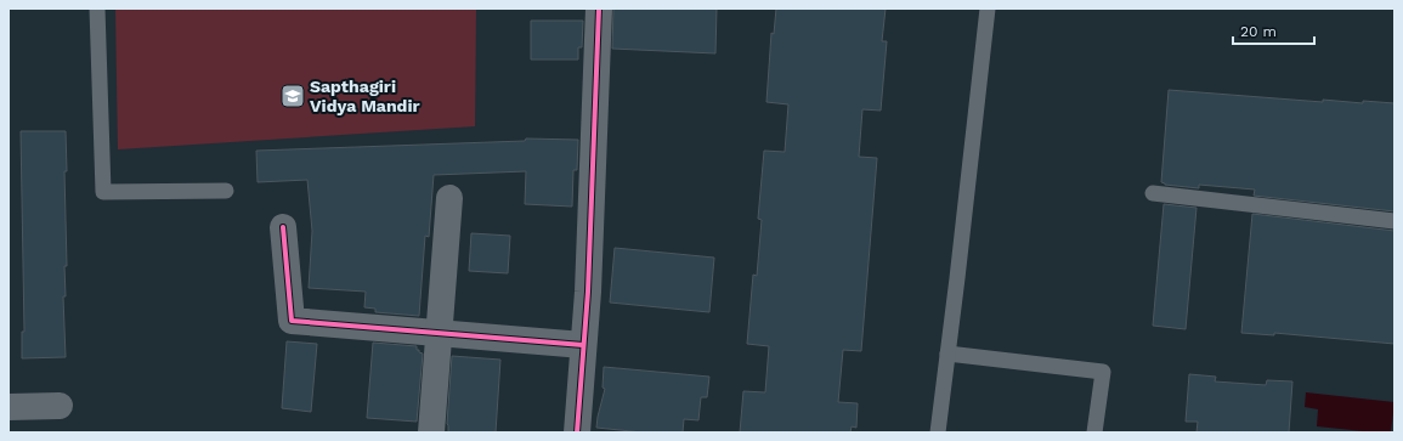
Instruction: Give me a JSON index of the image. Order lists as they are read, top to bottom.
{
  "places": {
    "school or university": ["Sapthagiri Vidya Mandir"]
  },
  "scale_bar": "20 m"
}
